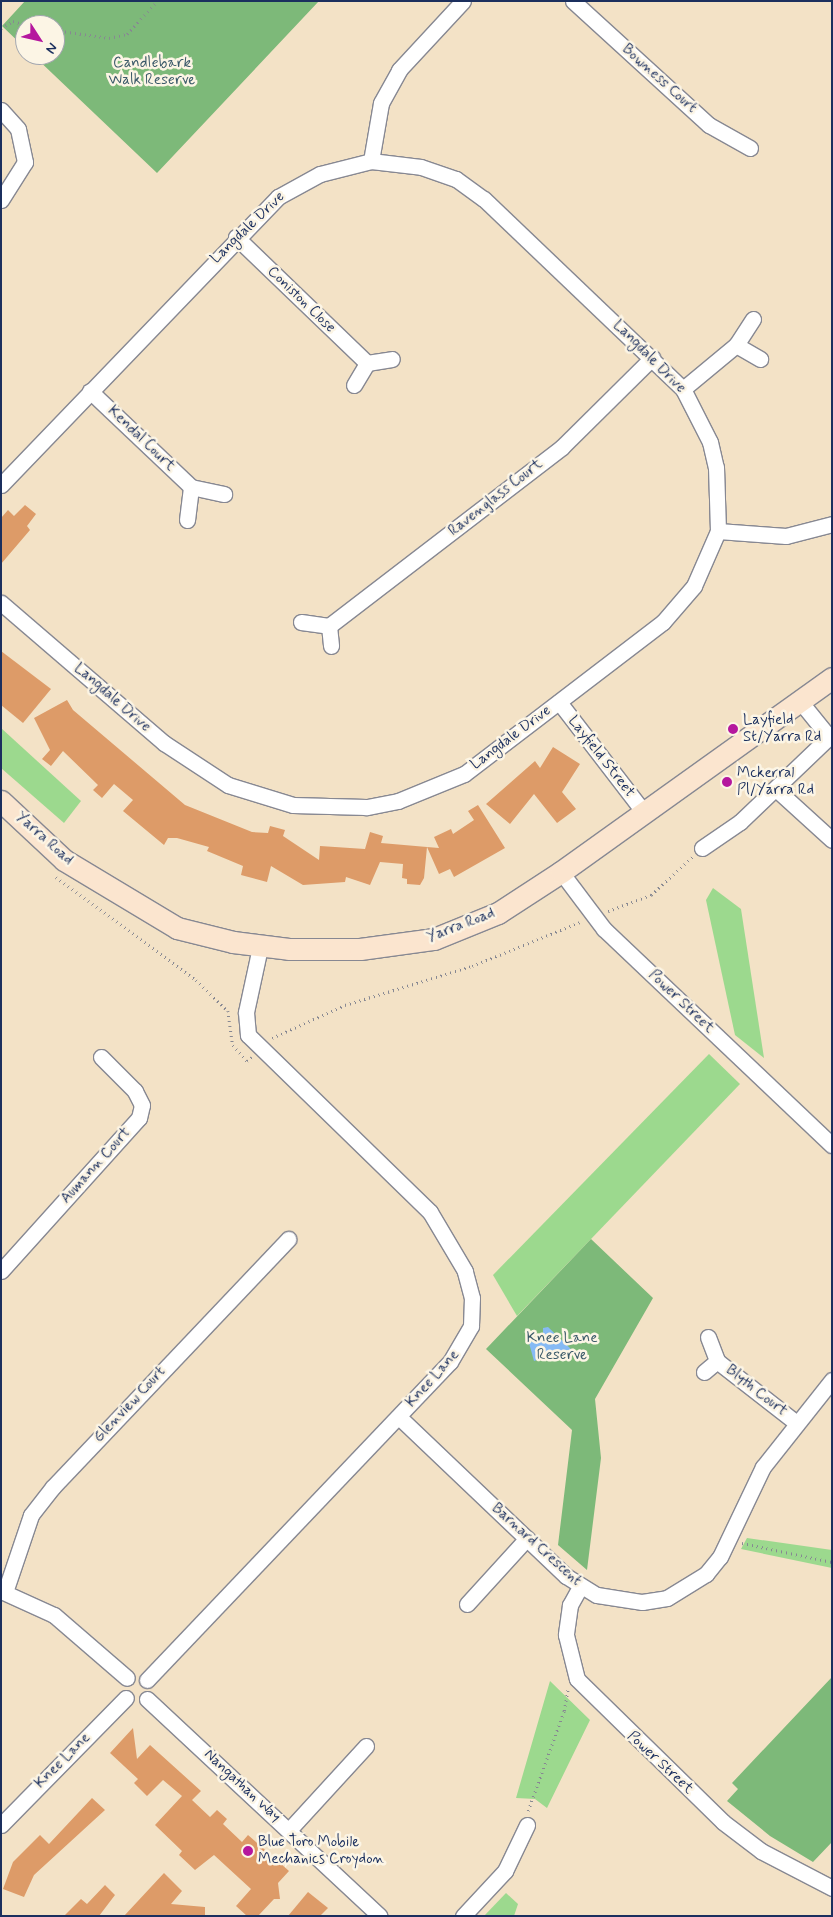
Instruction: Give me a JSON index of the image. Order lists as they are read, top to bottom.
{
  "streets": {
    "main road": ["Yarra Road"],
    "street": [
      "Bowness Court",
      "Langdale Drive",
      "Coniston Close",
      "Kendal Court",
      "Ravenglass Court",
      "Layfield Street",
      "Power Street",
      "Aumann Court",
      "Knee Lane",
      "Blyth Court",
      "Glenview Court",
      "Barnard Crescent",
      "Nangathan Way"
    ]
  },
  "crossings": [
    ["Langdale Drive", "Coniston Close"],
    ["Langdale Drive", "Kendal Court"],
    ["Langdale Drive", "Ravenglass Court"],
    ["Langdale Drive", "Layfield Street"],
    ["Layfield Street", "Yarra Road"],
    ["Yarra Road", "Power Street"],
    ["Yarra Road", "Knee Lane"],
    ["Knee Lane", "Barnard Crescent"],
    ["Knee Lane", "Nangathan Way"],
    ["Blyth Court", "Barnard Crescent"]
  ],
  "parks": ["Candlebark Walk Reserve", "Knee Lane Reserve"],
  "places": ["Layfield St/Yarra Rd", "Mckerral Pl/Yarra Rd", "Blue Toro Mobile Mechanics Croydon"],
  "north": "bottom right"
}
